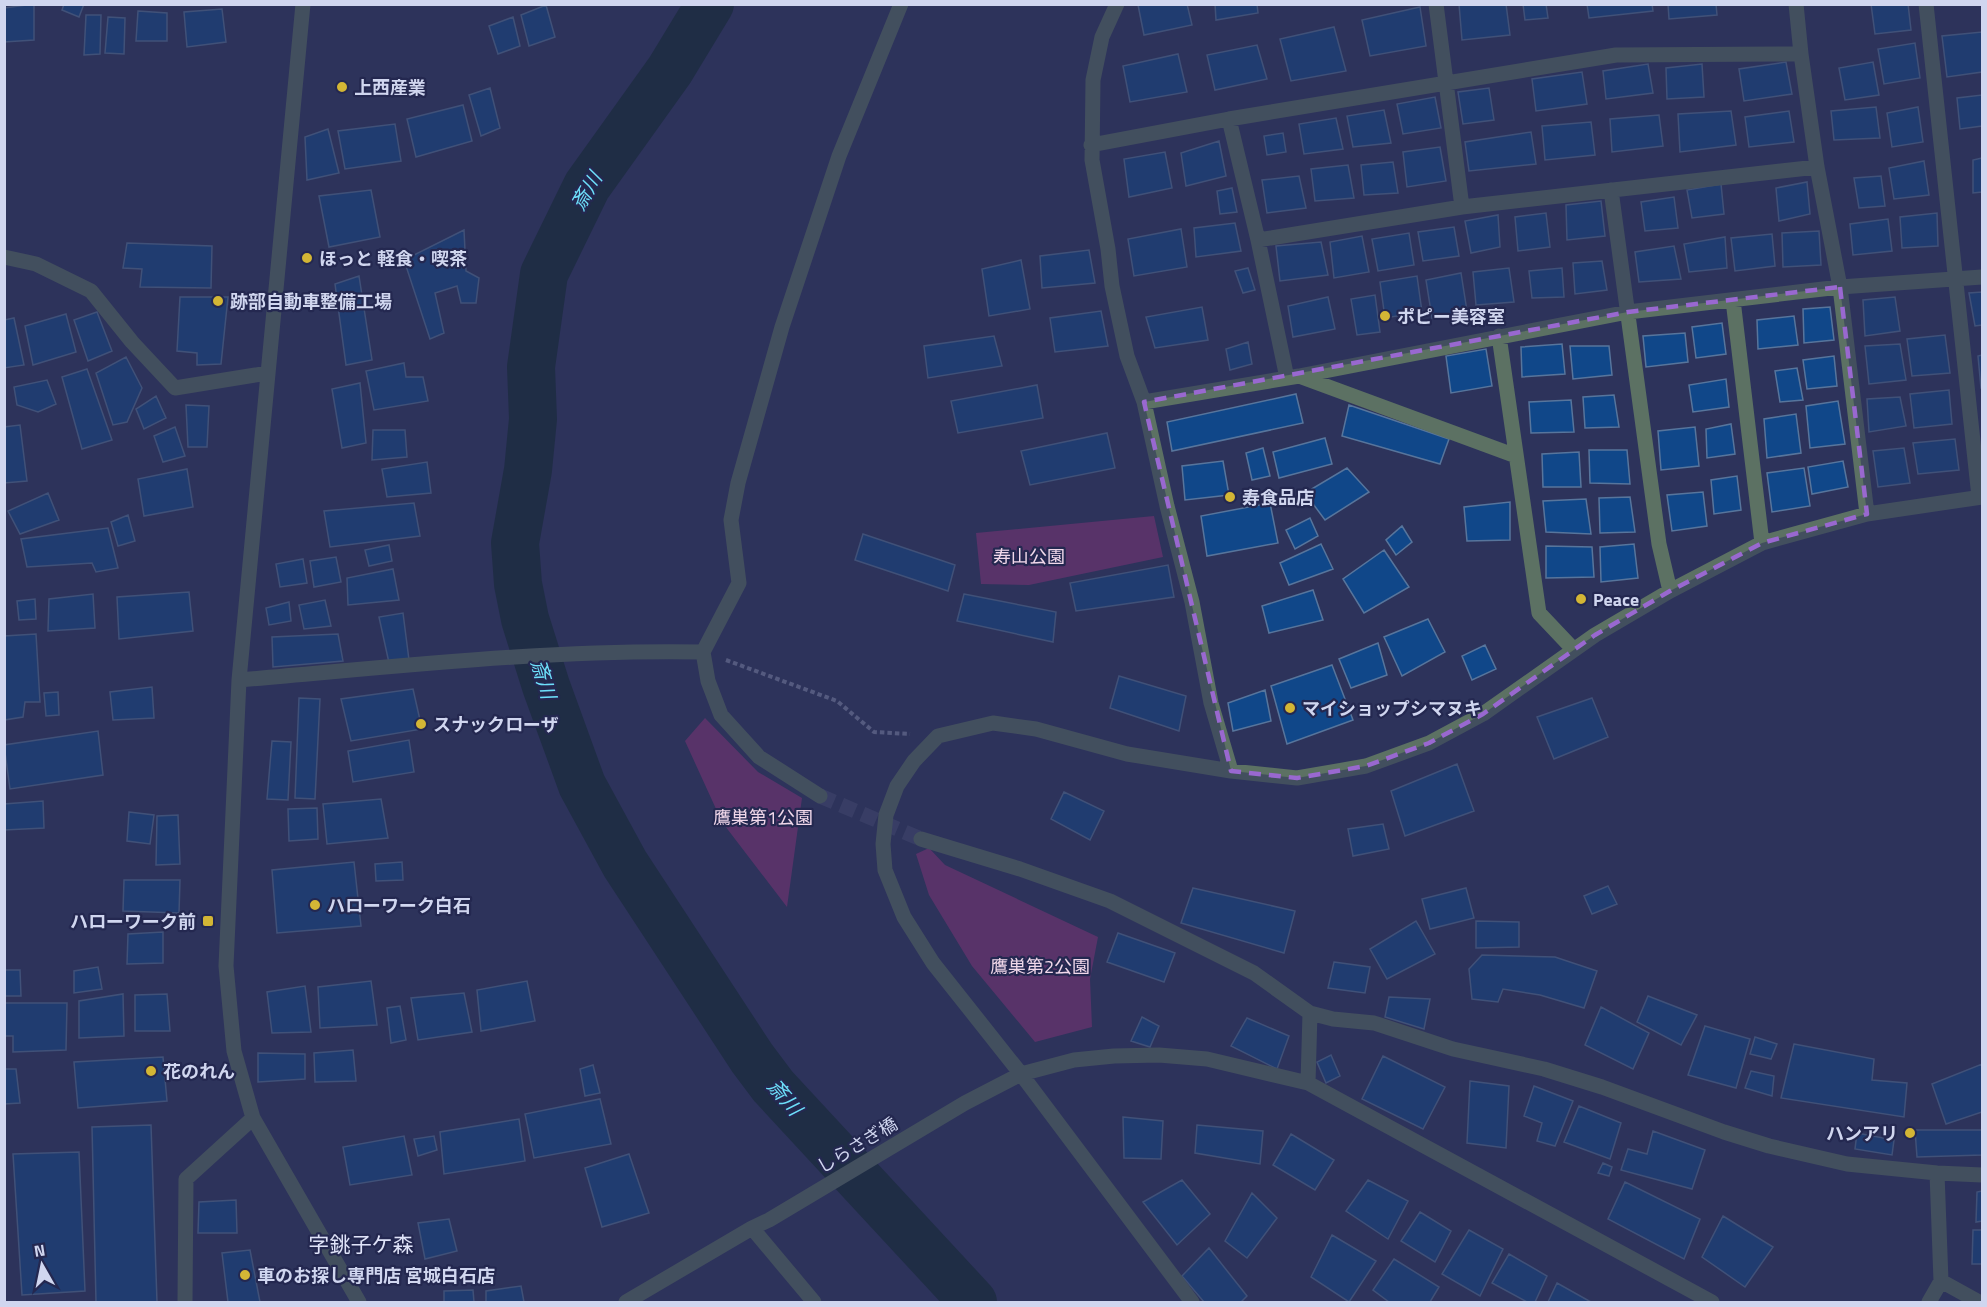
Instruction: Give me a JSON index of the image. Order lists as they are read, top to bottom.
{
  "streets": {
    "street": ["しらさぎ橋"]
  },
  "districts": ["字銚子ケ森"],
  "water": ["斎川"],
  "parks": ["寿山公園", "鷹巣第1公園", "鷹巣第2公園"],
  "places": {
    "other": [
      "上西産業",
      "ほっと 軽食・喫茶",
      "跡部自動車整備工場",
      "ポピー美容室",
      "寿食品店",
      "Peace",
      "マイショップシマヌキ",
      "スナックローザ",
      "ハローワーク白石",
      "花のれん",
      "ハンアリ",
      "車のお探し専門店 宮城白石店"
    ],
    "transit": ["ハローワーク前"]
  },
  "north": "top"
}
